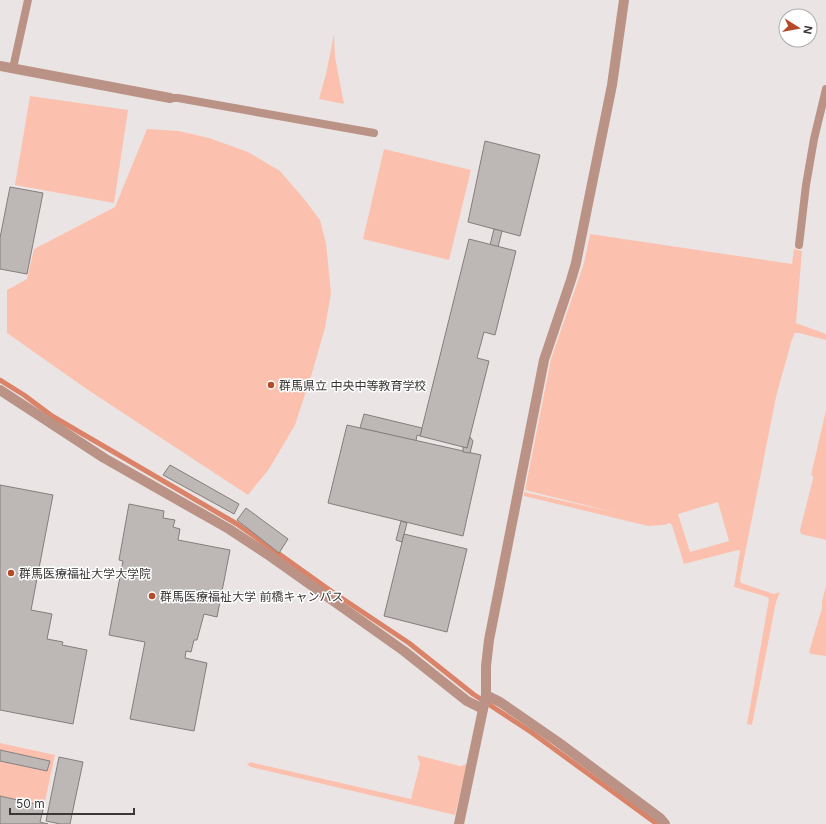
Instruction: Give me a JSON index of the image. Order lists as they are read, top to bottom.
{
  "places": ["群馬県立 中央中等教育学校", "群馬医療福祉大学大学院", "群馬医療福祉大学 前橋キャンパス"],
  "scale_bar": "50 m",
  "north": "right"
}
